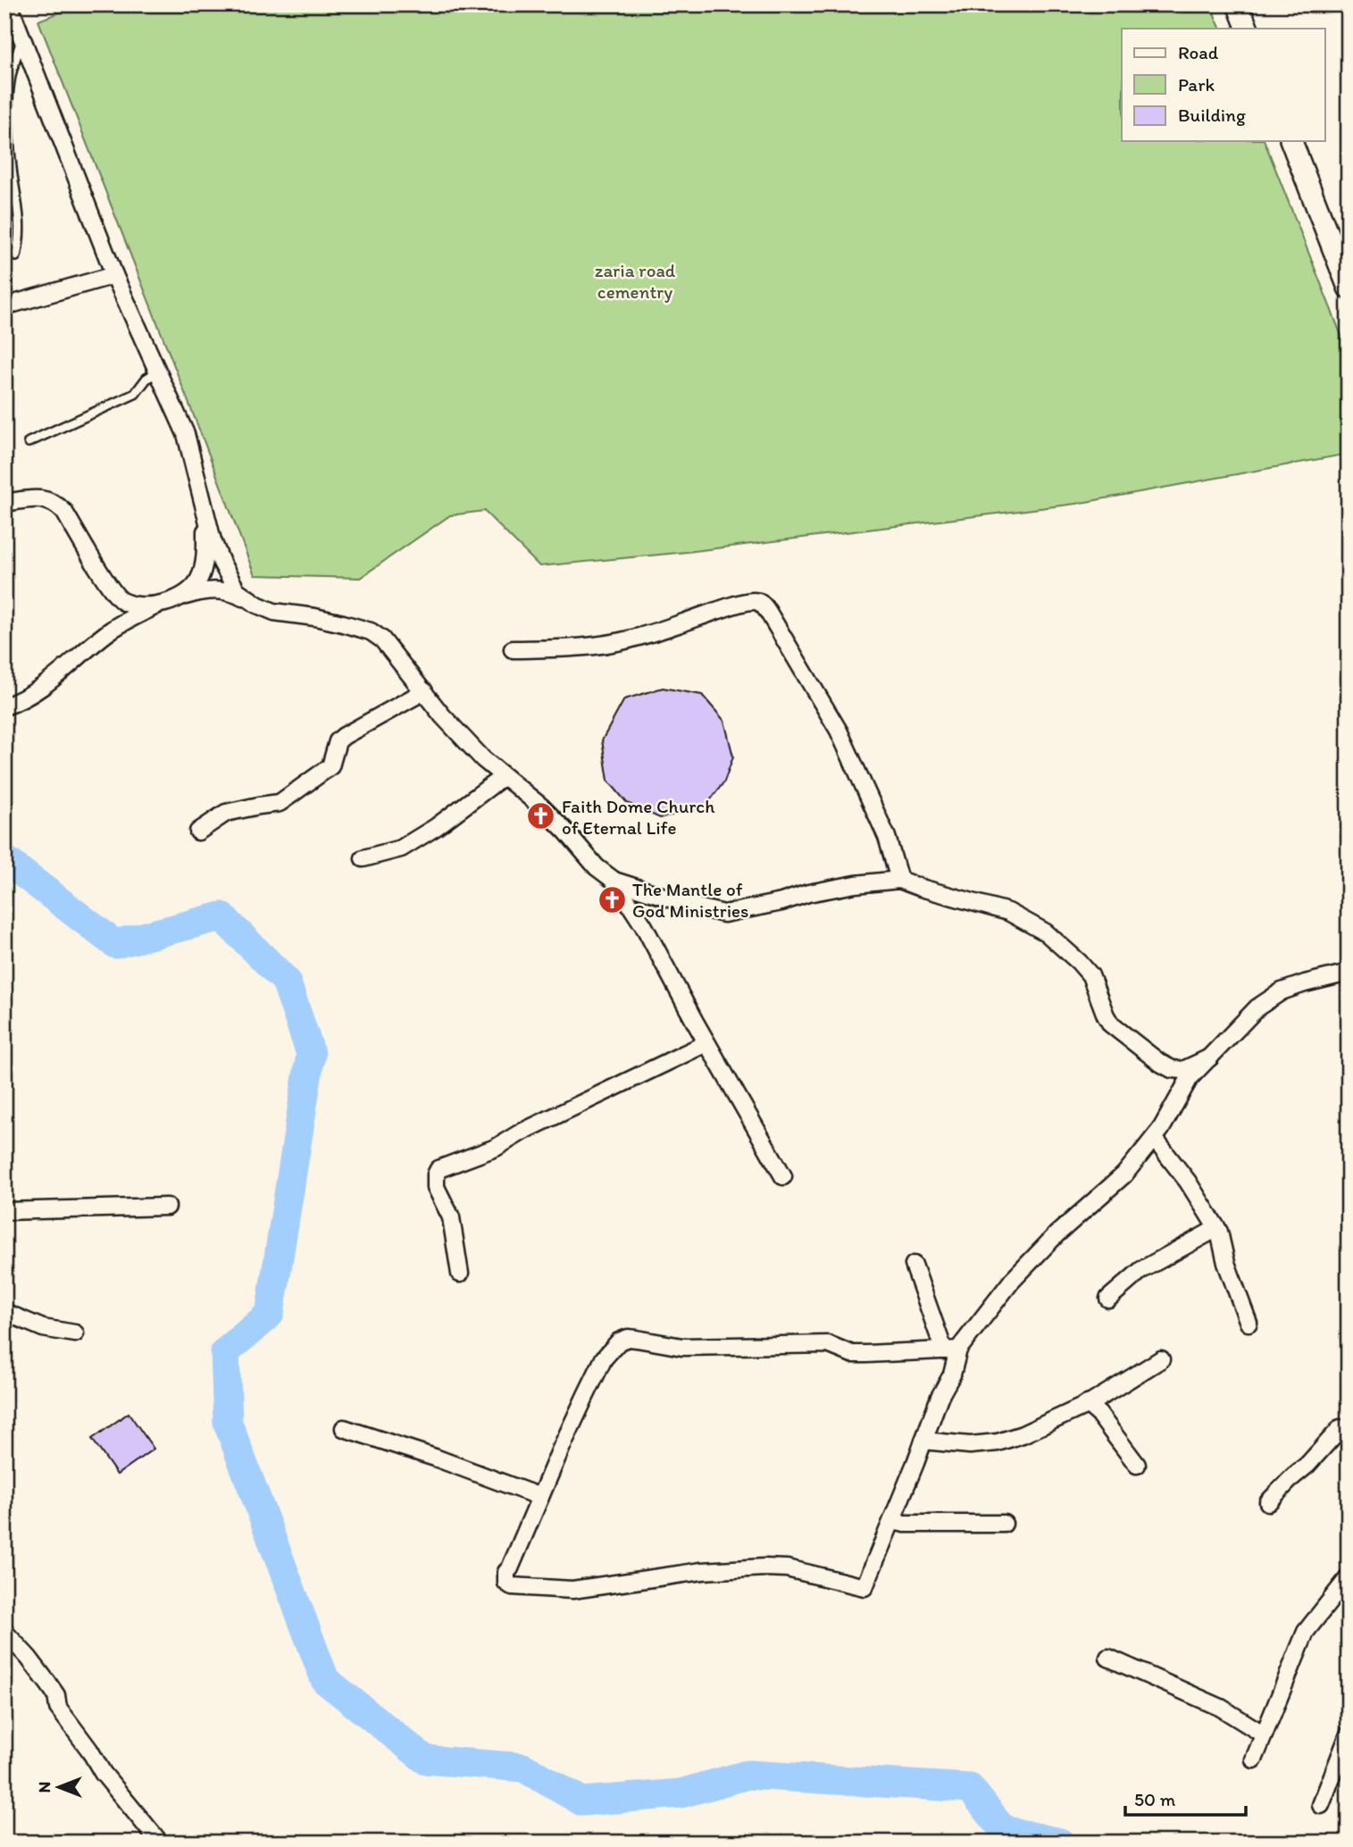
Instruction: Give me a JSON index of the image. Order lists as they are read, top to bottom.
{
  "parks": ["zaria road cementry"],
  "places": {
    "church": ["Faith Dome Church of Eternal Life", "The Mantle of God Ministries"]
  },
  "legend": ["Road", "Park", "Building"],
  "scale_bar": "50 m",
  "north": "left"
}
